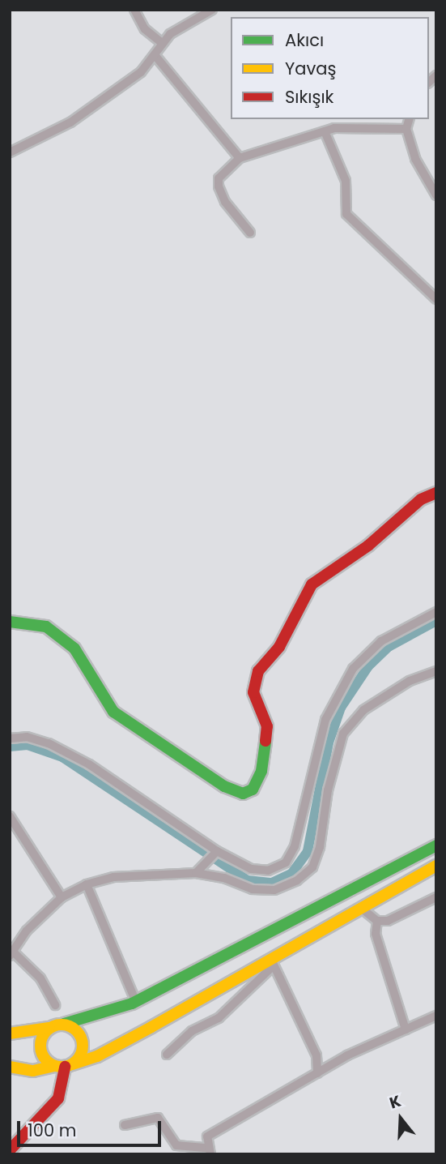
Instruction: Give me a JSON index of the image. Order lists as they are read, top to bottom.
{
  "legend": ["Akıcı", "Yavaş", "Sıkışık"],
  "scale_bar": "100 m",
  "north": "top"
}
